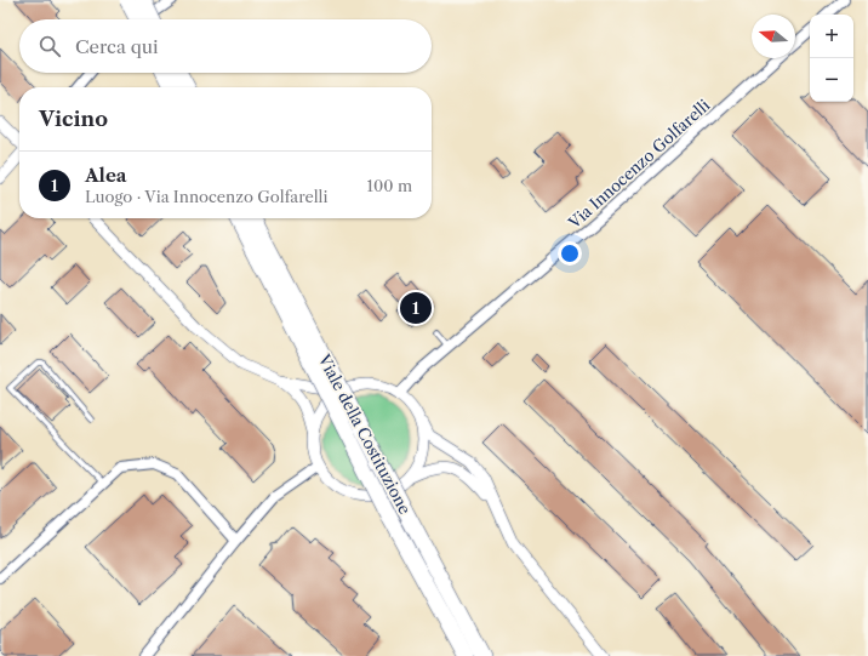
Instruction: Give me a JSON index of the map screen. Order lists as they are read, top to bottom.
{
  "streets": {
    "highway": ["Viale della Costituzione"],
    "street": ["Via Innocenzo Golfarelli"]
  },
  "north": "left",
  "page": {
    "map_buttons": ["+", "−"],
    "search": "Cerca qui",
    "heading": "Vicino",
    "list": [
      {
        "mark": "1",
        "name": "Alea",
        "note": "Luogo · Via Innocenzo Golfarelli",
        "value": "100 m"
      }
    ],
    "pins": "1"
  }
}
